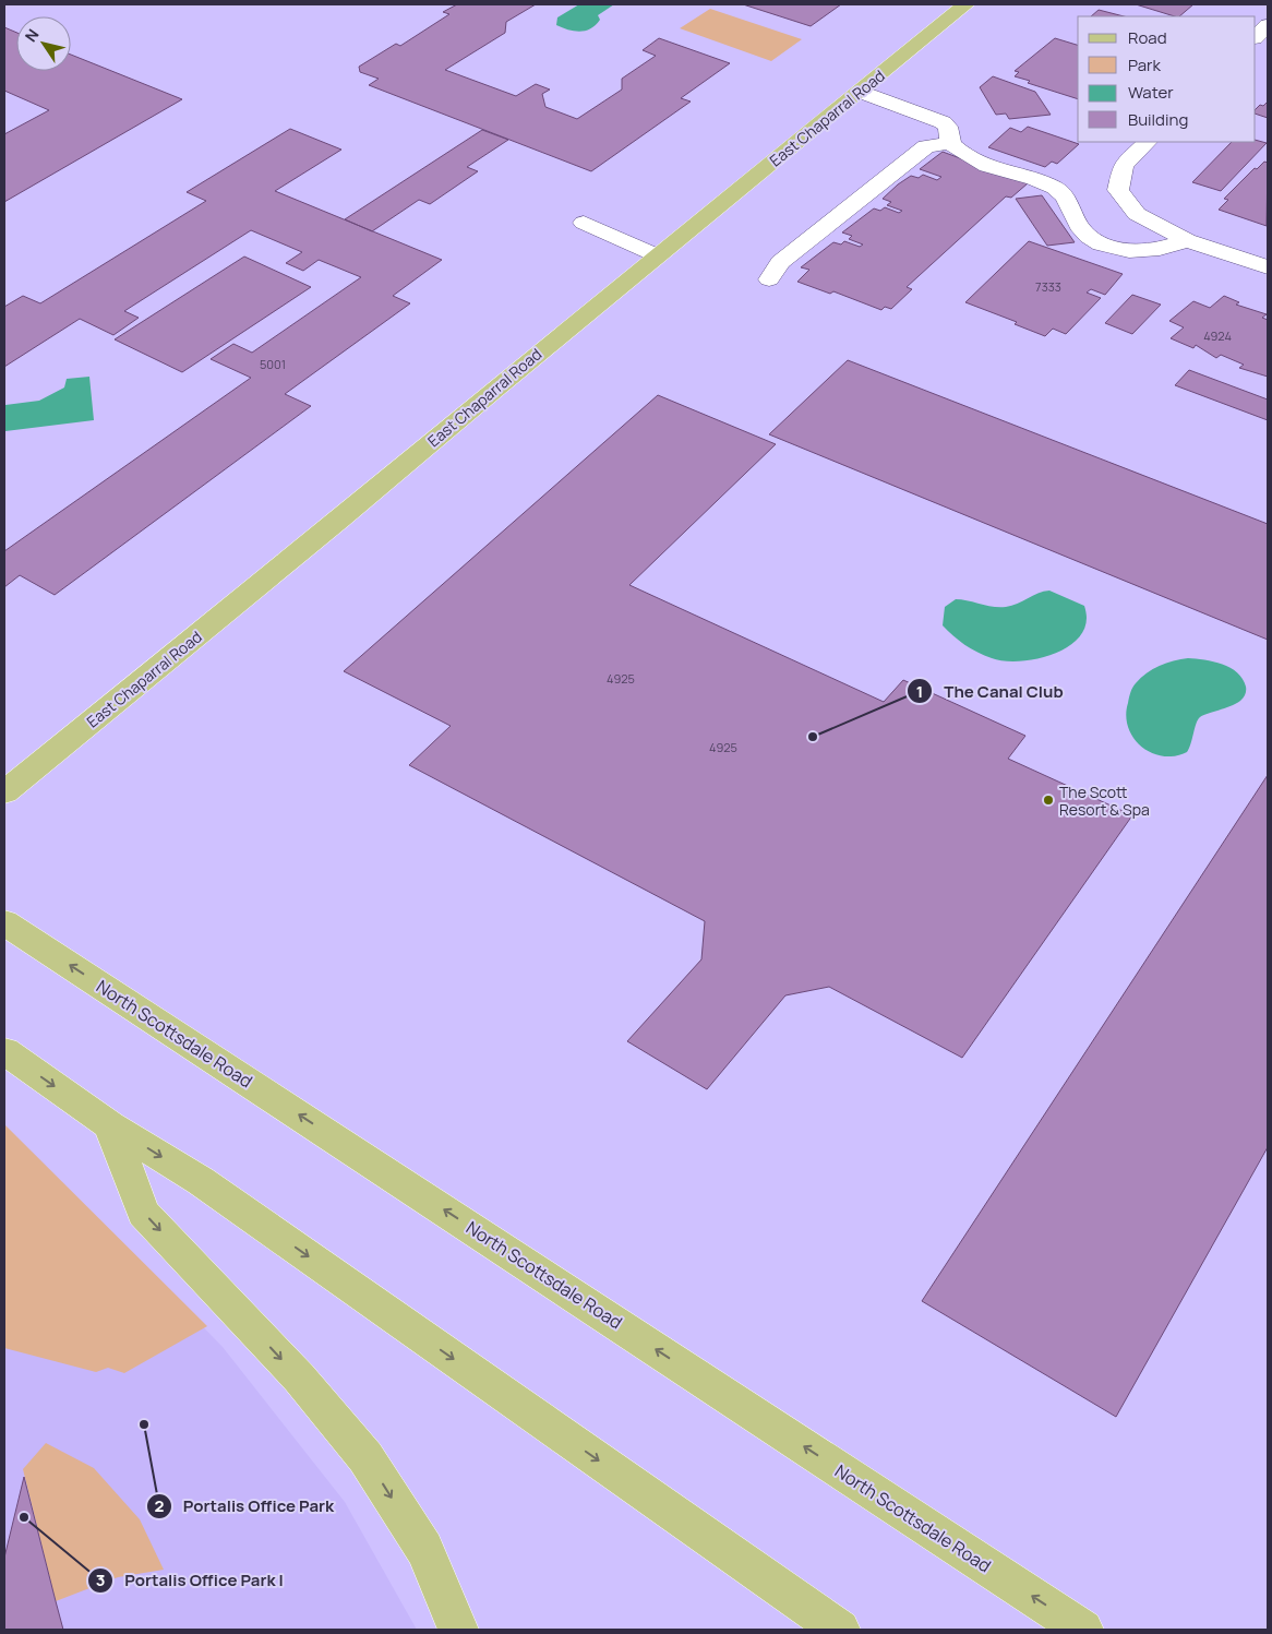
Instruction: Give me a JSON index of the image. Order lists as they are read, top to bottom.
{
  "streets": {
    "main road": ["East Chaparral Road", "North Scottsdale Road"]
  },
  "places": [
    "The Canal Club",
    "The Scott Resort & Spa",
    "Portalis Office Park",
    "Portalis Office Park I"
  ],
  "house_numbers": [
    "7333",
    "4924",
    "5001",
    "4925",
    "4925"
  ],
  "legend": [
    "Road",
    "Park",
    "Water",
    "Building"
  ],
  "north": "top left"
}
